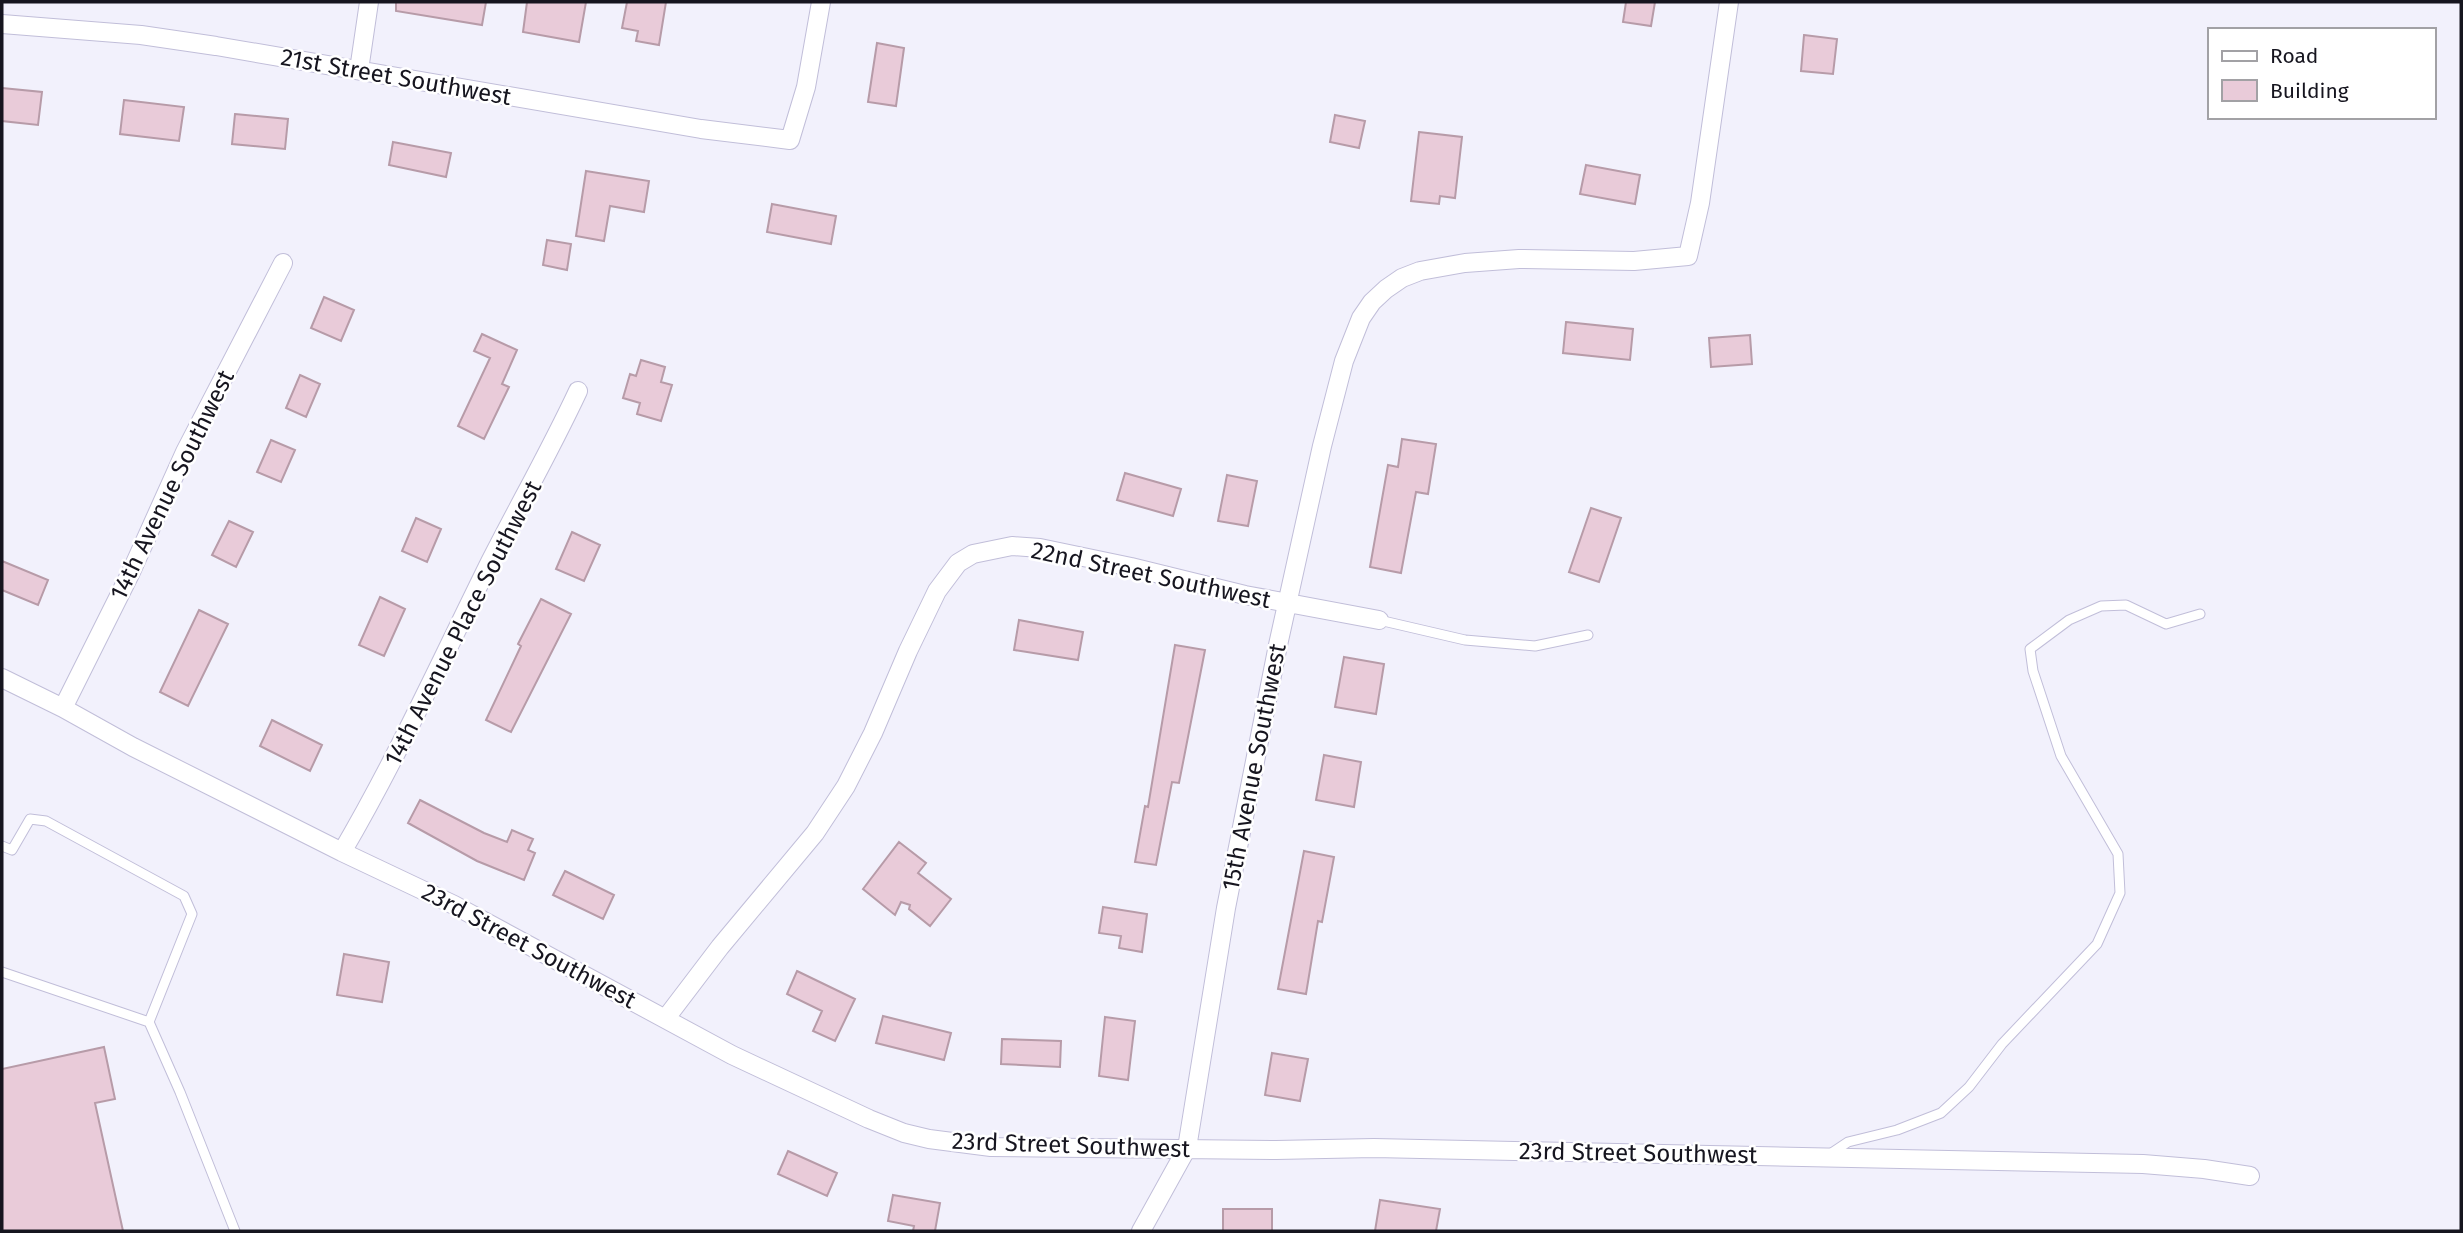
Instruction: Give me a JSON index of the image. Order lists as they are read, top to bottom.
{
  "streets": {
    "street": [
      "21st Street Southwest",
      "14th Avenue Southwest",
      "22nd Street Southwest",
      "14th Avenue Place Southwest",
      "15th Avenue Southwest",
      "23rd Street Southwest"
    ]
  },
  "crossings": [
    ["14th Avenue Southwest", "23rd Street Southwest"],
    ["22nd Street Southwest", "15th Avenue Southwest"],
    ["22nd Street Southwest", "23rd Street Southwest"],
    ["14th Avenue Place Southwest", "23rd Street Southwest"],
    ["15th Avenue Southwest", "23rd Street Southwest"]
  ],
  "legend": ["Road", "Building"]
}
